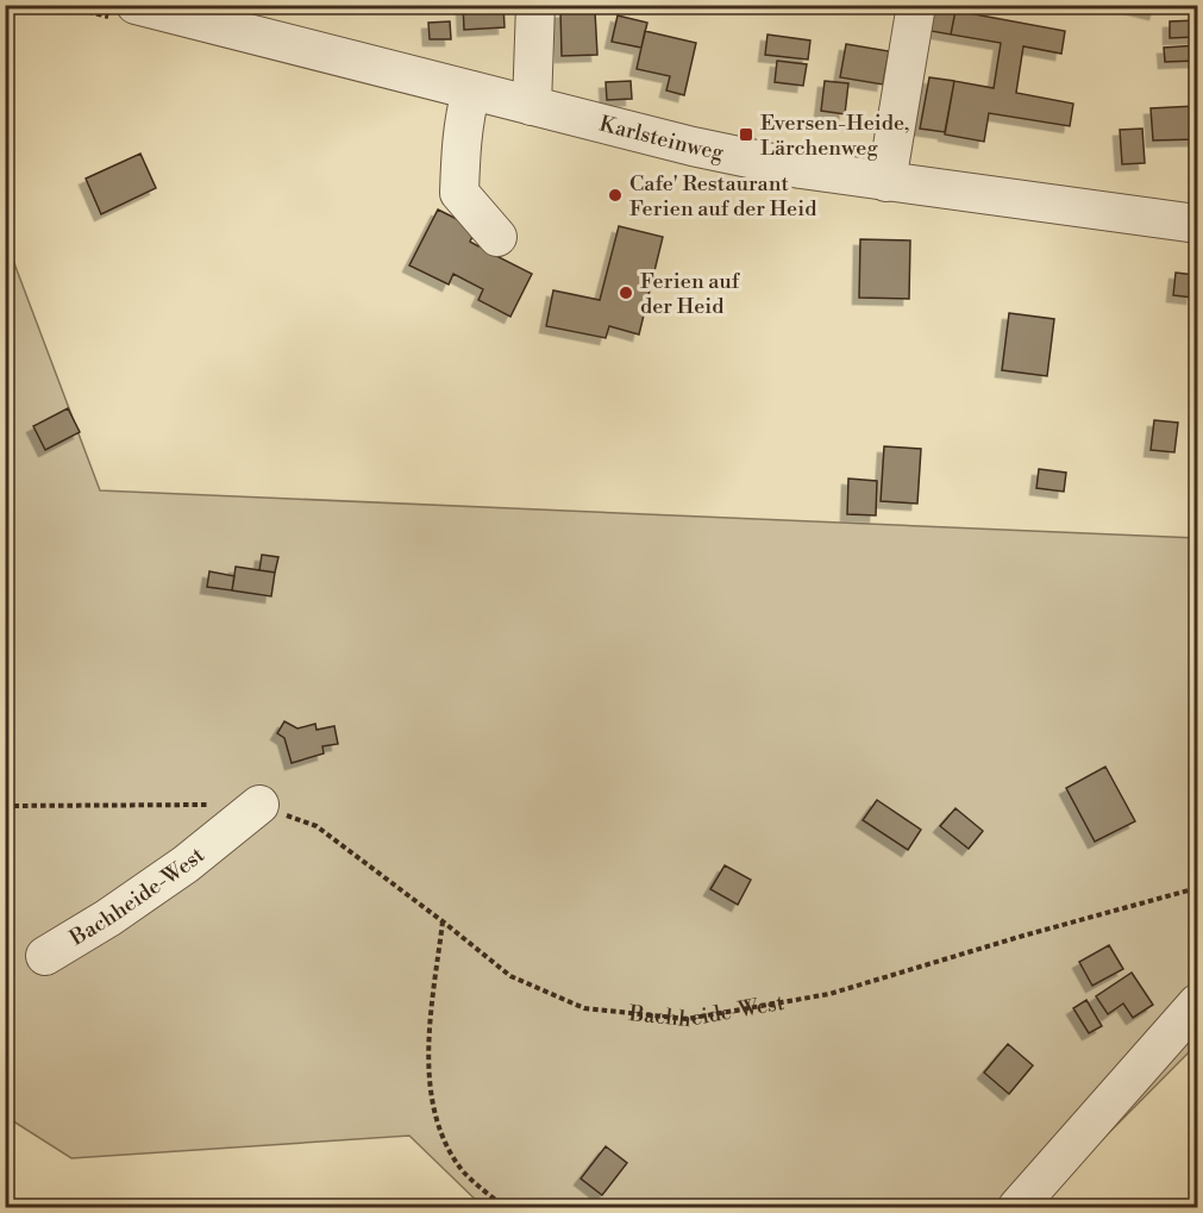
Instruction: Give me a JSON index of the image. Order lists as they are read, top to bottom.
{
  "streets": {
    "street": ["Karlsteinweg", "Bachheide-West"]
  },
  "places": {
    "transit": ["Eversen-Heide, Lärchenweg"],
    "other": ["Cafe' Restaurant Ferien auf der Heid", "Ferien auf der Heid"]
  }
}
